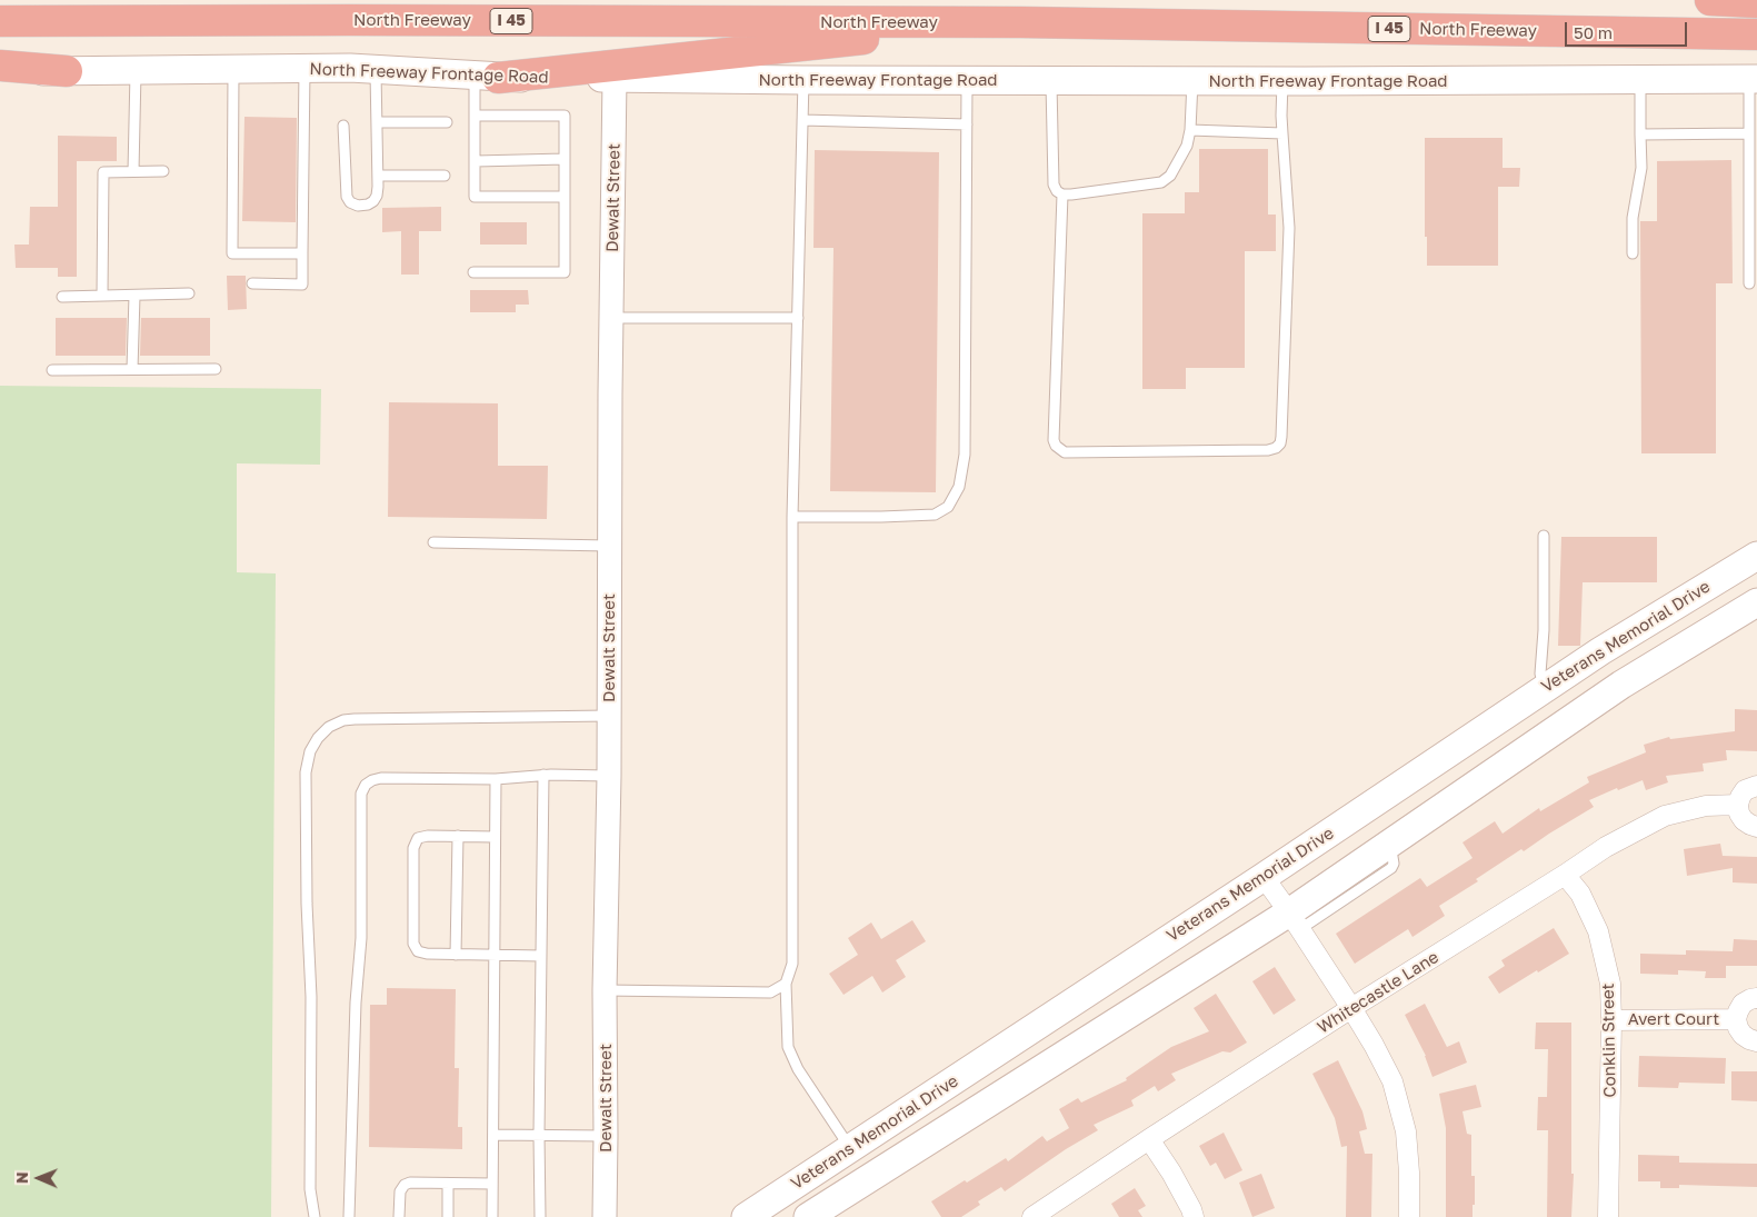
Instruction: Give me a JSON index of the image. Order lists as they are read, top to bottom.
{
  "streets": {
    "highway": ["North Freeway", "I 45"],
    "main road": ["North Freeway Frontage Road", "Veterans Memorial Drive"],
    "street": [
      "Dewalt Street",
      "Whitecastle Lane",
      "Avert Court",
      "Conklin Street"
    ]
  },
  "crossings": [
    ["North Freeway Frontage Road", "Dewalt Street"],
    ["Whitecastle Lane", "Conklin Street"],
    ["Avert Court", "Conklin Street"]
  ],
  "scale_bar": "50 m",
  "north": "left"
}
